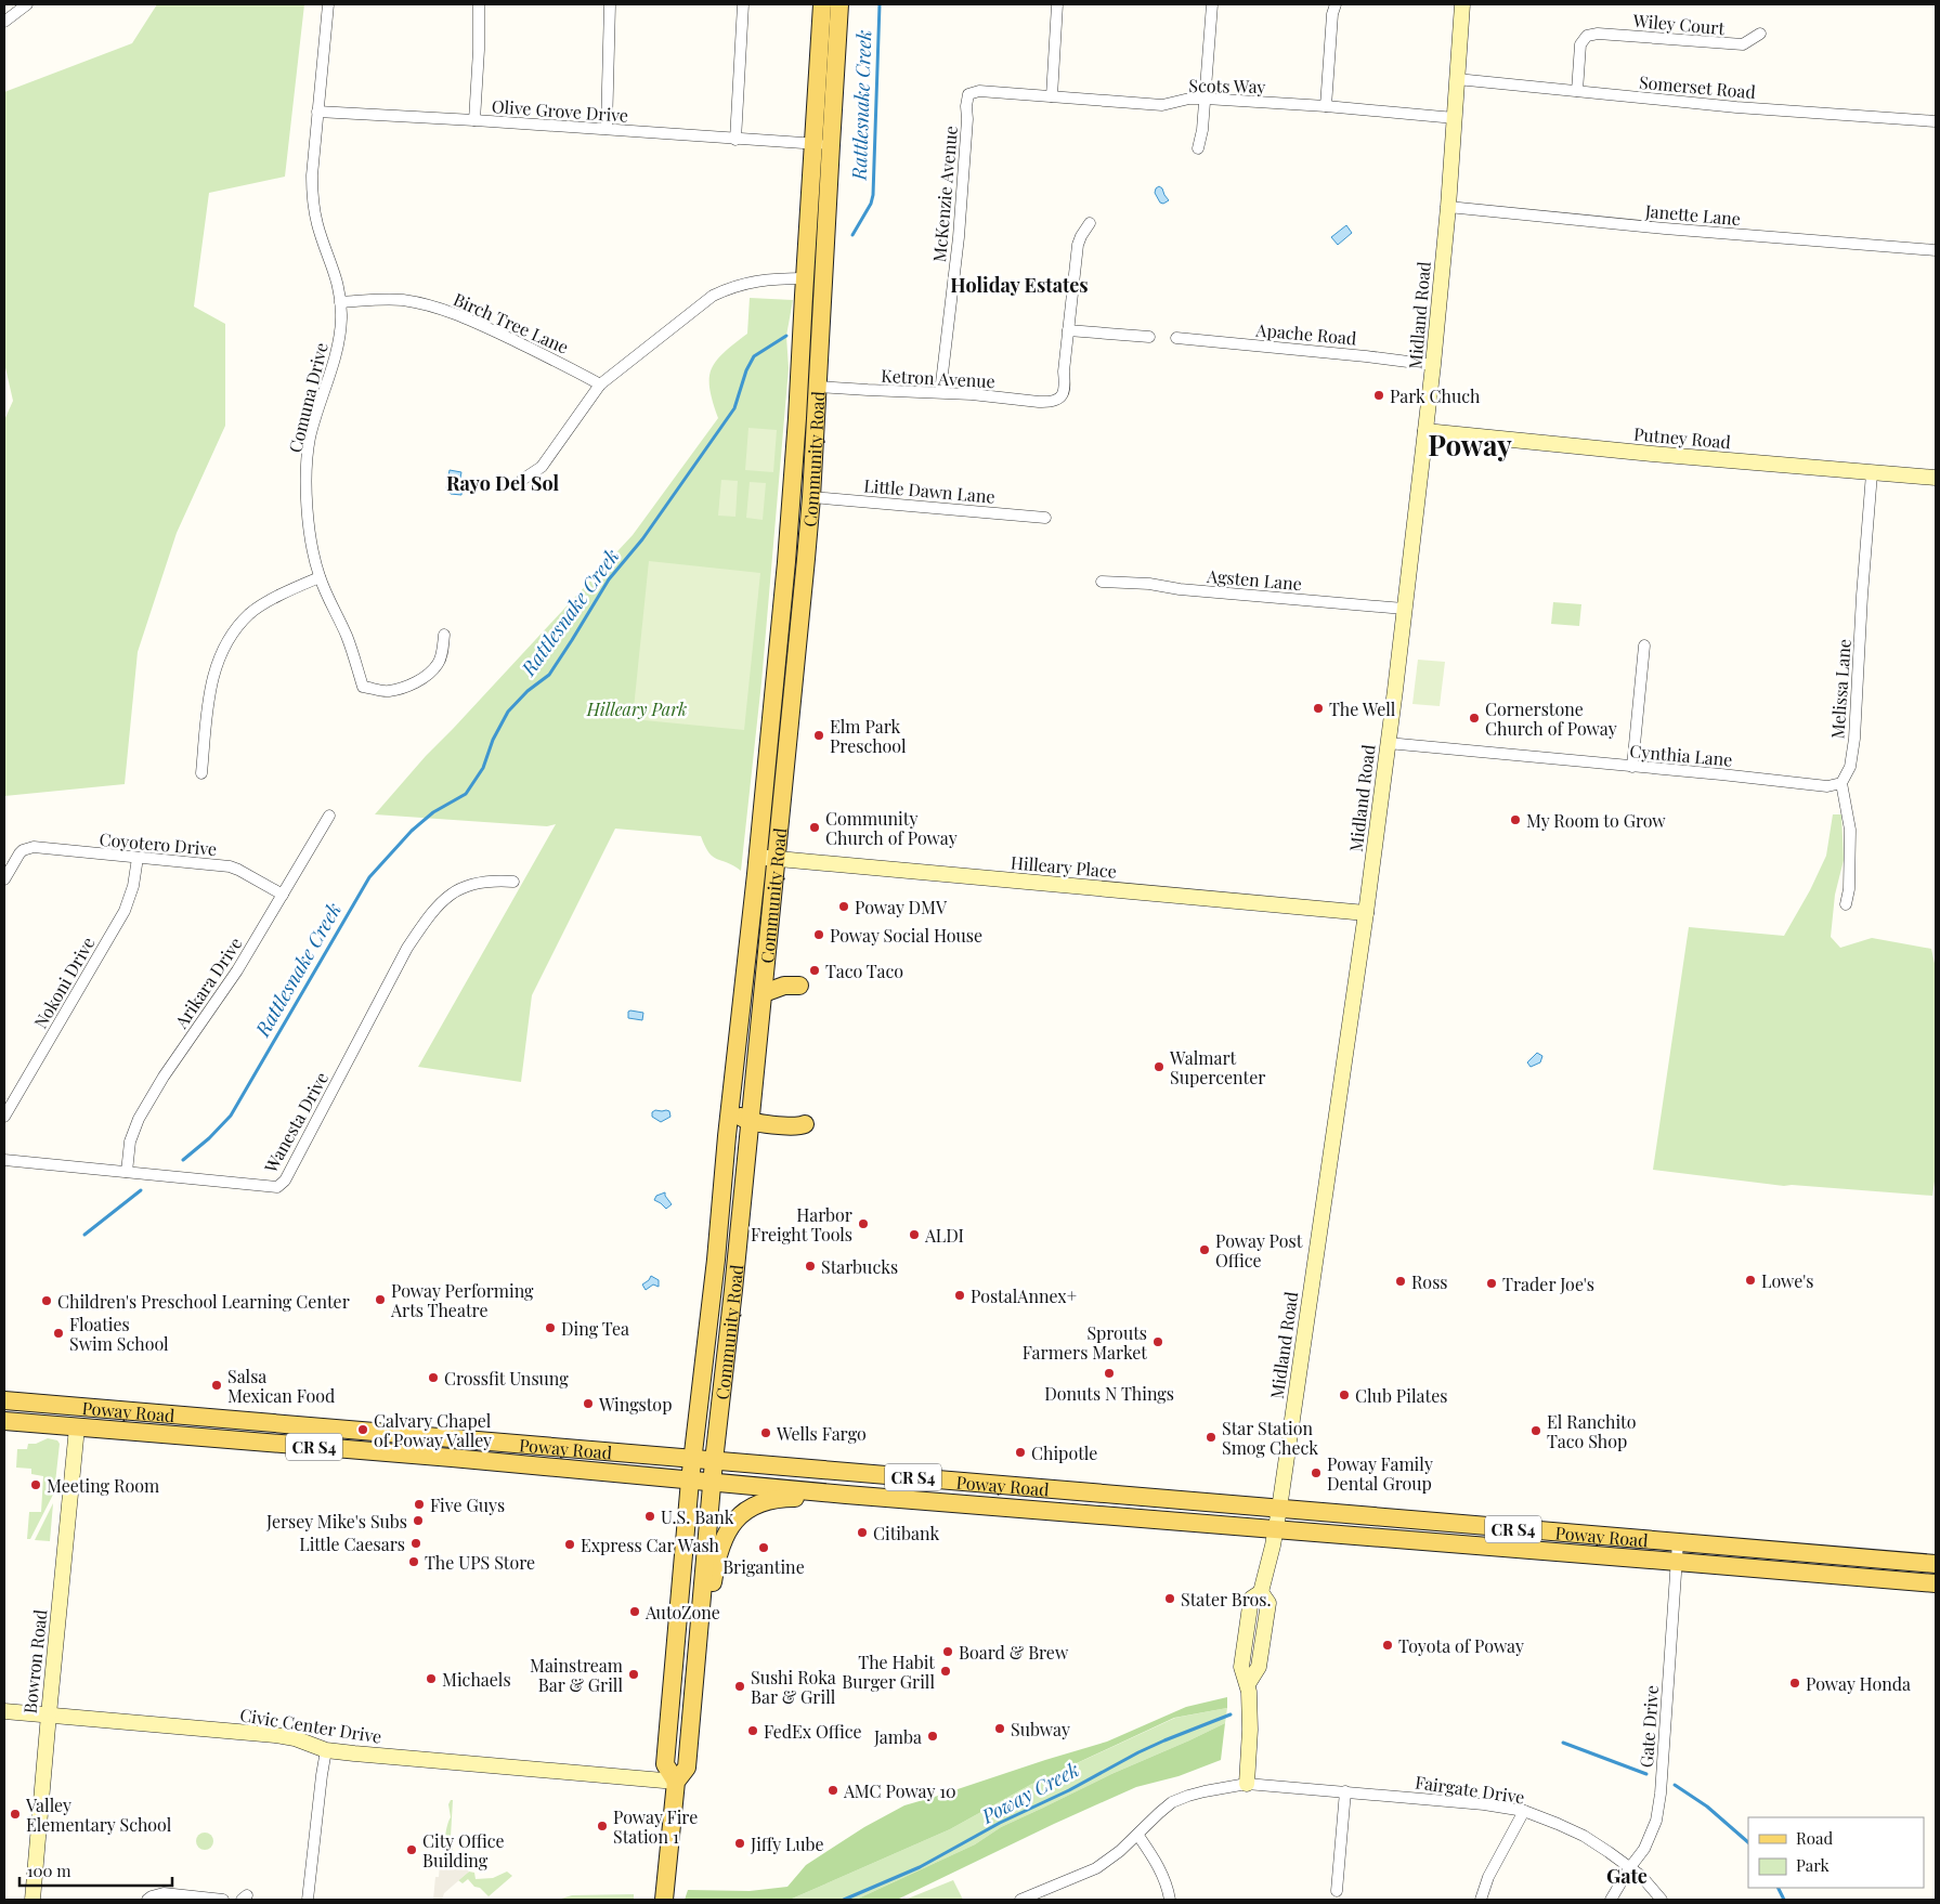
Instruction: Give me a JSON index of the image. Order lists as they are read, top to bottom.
{
  "streets": {
    "main road": ["Community Road", "Poway Road", "CR S4"],
    "street": [
      "Wiley Court",
      "Scots Way",
      "Somerset Road",
      "Olive Grove Drive",
      "McKenzie Avenue",
      "Janette Lane",
      "Midland Road",
      "Birch Tree Lane",
      "Apache Road",
      "Ketron Avenue",
      "Comuna Drive",
      "Putney Road",
      "Little Dawn Lane",
      "Agsten Lane",
      "Melissa Lane",
      "Cynthia Lane",
      "Coyotero Drive",
      "Hilleary Place",
      "Nokoni Drive",
      "Arikara Drive",
      "Wanesta Drive",
      "Bowron Road",
      "Civic Center Drive",
      "Gate Drive",
      "Fairgate Drive"
    ]
  },
  "crossings": [
    ["Wiley Court", "Somerset Road"],
    ["Scots Way", "McKenzie Avenue"],
    ["Scots Way", "Midland Road"],
    ["Somerset Road", "Midland Road"],
    ["Olive Grove Drive", "Comuna Drive"],
    ["Olive Grove Drive", "Community Road"],
    ["McKenzie Avenue", "Ketron Avenue"],
    ["Janette Lane", "Midland Road"],
    ["Midland Road", "Apache Road"],
    ["Midland Road", "Putney Road"],
    ["Midland Road", "Agsten Lane"],
    ["Midland Road", "Cynthia Lane"],
    ["Midland Road", "Hilleary Place"],
    ["Midland Road", "Poway Road"],
    ["Midland Road", "Fairgate Drive"],
    ["Birch Tree Lane", "Comuna Drive"],
    ["Ketron Avenue", "Community Road"],
    ["Putney Road", "Melissa Lane"],
    ["Community Road", "Little Dawn Lane"],
    ["Community Road", "Hilleary Place"],
    ["Community Road", "Poway Road"],
    ["Community Road", "Civic Center Drive"],
    ["Melissa Lane", "Cynthia Lane"],
    ["Coyotero Drive", "Nokoni Drive"],
    ["Coyotero Drive", "Arikara Drive"],
    ["Arikara Drive", "Wanesta Drive"],
    ["Poway Road", "Bowron Road"],
    ["Poway Road", "Gate Drive"],
    ["Bowron Road", "Civic Center Drive"],
    ["Gate Drive", "Fairgate Drive"]
  ],
  "districts": [
    "Holiday Estates",
    "Poway",
    "Rayo Del Sol",
    "Gate"
  ],
  "water": ["Rattlesnake Creek", "Poway Creek"],
  "parks": ["Hilleary Park"],
  "places": [
    "Park Chuch",
    "The Well",
    "Cornerstone Church of Poway",
    "Elm Park Preschool",
    "My Room to Grow",
    "Community Church of Poway",
    "Poway DMV",
    "Poway Social House",
    "Taco Taco",
    "Walmart Supercenter",
    "Harbor Freight Tools",
    "ALDI",
    "Poway Post Office",
    "Starbucks",
    "Lowe's",
    "Ross",
    "Trader Joe's",
    "PostalAnnex+",
    "Poway Performing Arts Theatre",
    "Children's Preschool Learning Center",
    "Ding Tea",
    "Floaties Swim School",
    "Sprouts Farmers Market",
    "Donuts N Things",
    "Crossfit Unsung",
    "Salsa Mexican Food",
    "Club Pilates",
    "Wingstop",
    "Calvary Chapel of Poway Valley",
    "El Ranchito Taco Shop",
    "Wells Fargo",
    "Star Station Smog Check",
    "Chipotle",
    "Poway Family Dental Group",
    "Meeting Room",
    "Five Guys",
    "U.S. Bank",
    "Jersey Mike's Subs",
    "Citibank",
    "Little Caesars",
    "Express Car Wash",
    "Brigantine",
    "The UPS Store",
    "Stater Bros.",
    "AutoZone",
    "Toyota of Poway",
    "Board & Brew",
    "The Habit Burger Grill",
    "Mainstream Bar & Grill",
    "Michaels",
    "Poway Honda",
    "Sushi Roka Bar & Grill",
    "Subway",
    "FedEx Office",
    "Jamba",
    "AMC Poway 10",
    "Valley Elementary School",
    "Poway Fire Station 1",
    "Jiffy Lube",
    "City Office Building"
  ],
  "legend": ["Road", "Park"],
  "scale_bar": "100 m"
}
